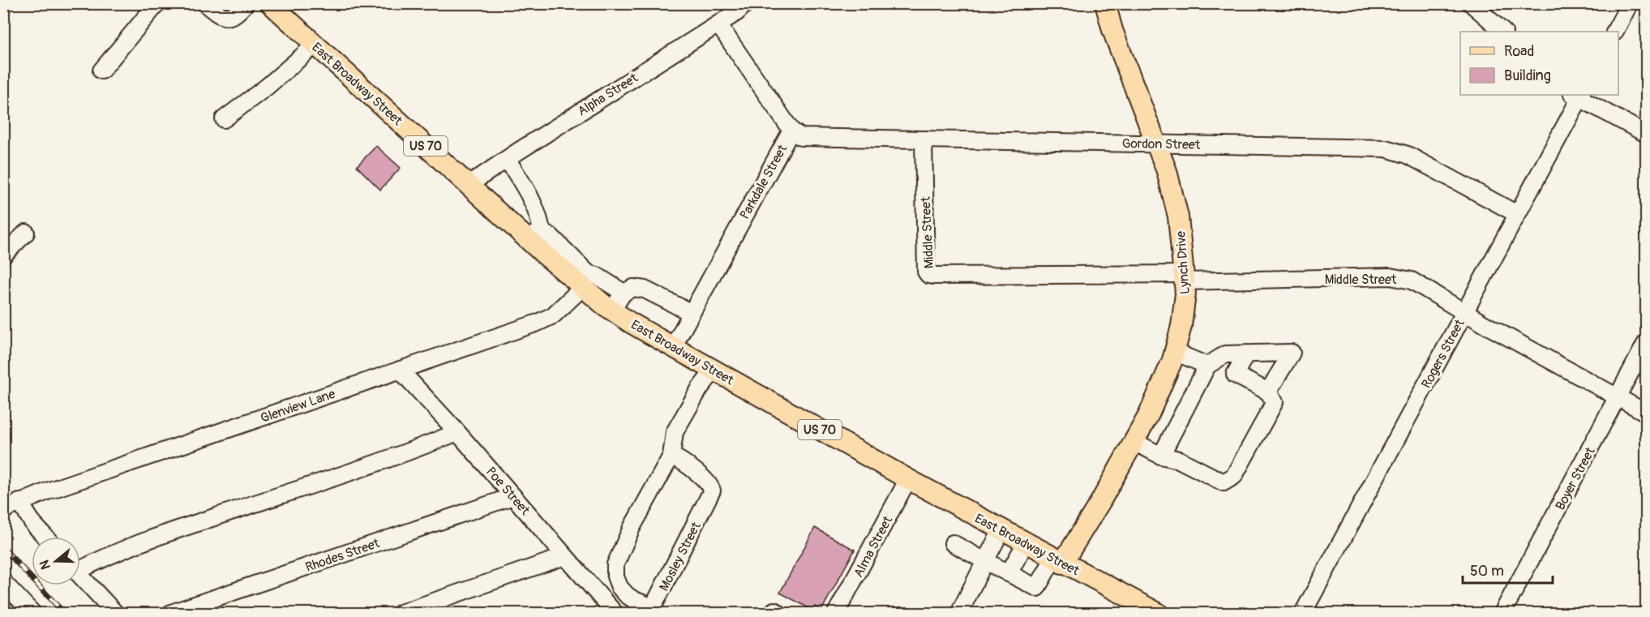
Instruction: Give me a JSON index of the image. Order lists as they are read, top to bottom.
{
  "streets": {
    "main road": ["East Broadway Street", "US 70", "Lynch Drive"],
    "street": [
      "Alpha Street",
      "Gordon Street",
      "Parkdale Street",
      "Middle Street",
      "Rogers Street",
      "Glenview Lane",
      "Boyer Street",
      "Poe Street",
      "Alma Street",
      "Rhodes Street",
      "Mosley Street"
    ]
  },
  "crossings": [
    ["East Broadway Street", "Alpha Street"],
    ["East Broadway Street", "Parkdale Street"],
    ["East Broadway Street", "Lynch Drive"],
    ["East Broadway Street", "Glenview Lane"],
    ["East Broadway Street", "Alma Street"],
    ["East Broadway Street", "Mosley Street"],
    ["Alpha Street", "Parkdale Street"],
    ["Gordon Street", "Parkdale Street"],
    ["Gordon Street", "Middle Street"],
    ["Gordon Street", "Lynch Drive"],
    ["Gordon Street", "Rogers Street"],
    ["Middle Street", "Lynch Drive"],
    ["Middle Street", "Rogers Street"],
    ["Middle Street", "Boyer Street"],
    ["Glenview Lane", "Poe Street"],
    ["Poe Street", "Rhodes Street"]
  ],
  "legend": ["Road", "Building"],
  "scale_bar": "50 m",
  "north": "left"
}
